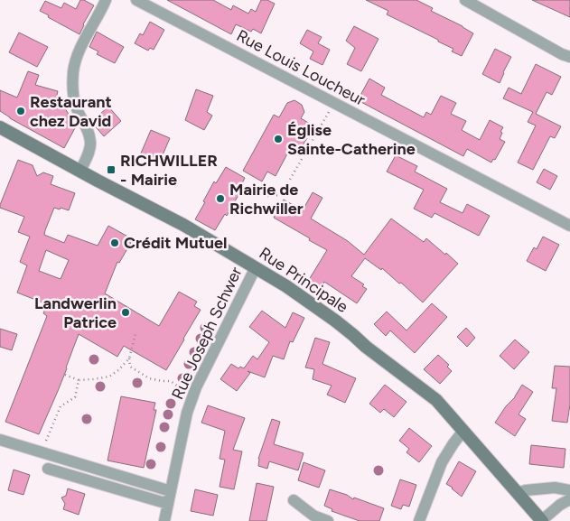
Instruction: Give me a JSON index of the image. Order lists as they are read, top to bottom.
{
  "streets": {
    "main road": ["Rue Principale"],
    "street": ["Rue Louis Loucheur", "Rue Joseph Schwer"]
  },
  "crossings": [
    ["Rue Principale", "Rue Joseph Schwer"]
  ],
  "places": {
    "other": [
      "Restaurant chez David",
      "Église Sainte-Catherine",
      "Mairie de Richwiller",
      "Crédit Mutuel",
      "Landwerlin Patrice"
    ],
    "transit": ["RICHWILLER - Mairie"]
  }
}
